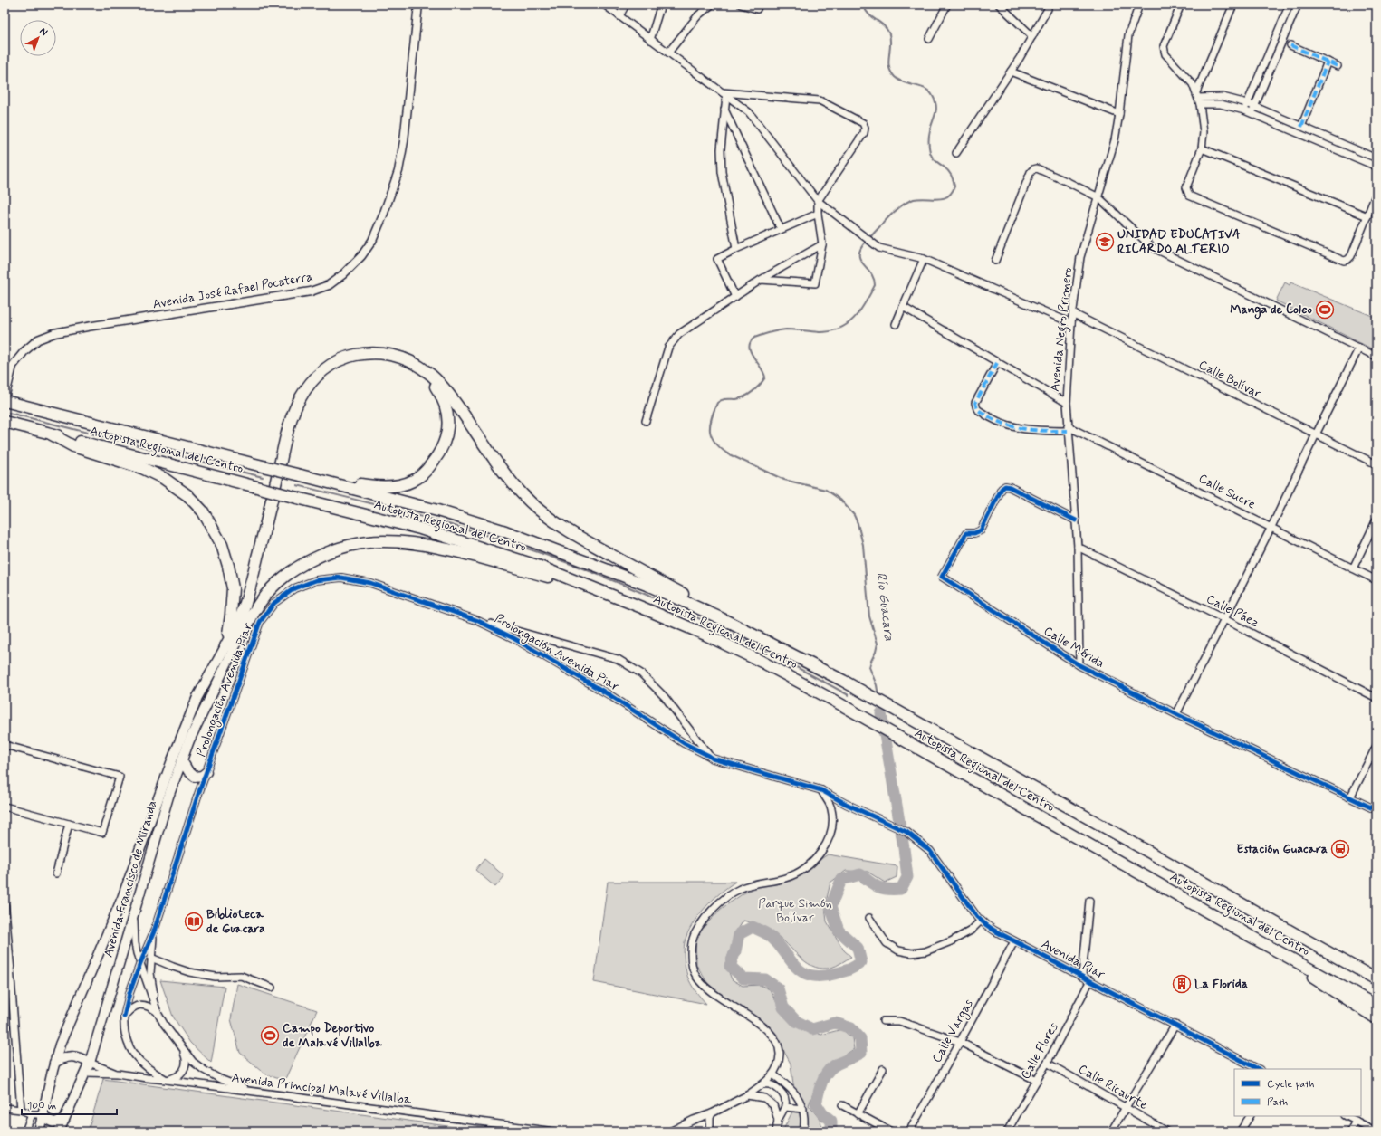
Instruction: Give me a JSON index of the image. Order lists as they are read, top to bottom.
{
  "streets": {
    "highway": ["Autopista Regional del Centro"],
    "main road": ["Avenida Francisco de Miranda"],
    "street": [
      "Avenida José Rafael Pocaterra",
      "Avenida Negro Primero",
      "Calle Bolívar",
      "Calle Sucre",
      "Calle Páez",
      "Calle Mérida",
      "Prolongación Avenida Piar",
      "Avenida Piar",
      "Calle Vargas",
      "Calle Flores",
      "Calle Ricaurte",
      "Avenida Principal Malavé Villalba"
    ]
  },
  "crossings": [
    ["Avenida José Rafael Pocaterra", "Autopista Regional del Centro"],
    ["Avenida Negro Primero", "Calle Bolívar"],
    ["Avenida Negro Primero", "Calle Sucre"],
    ["Avenida Negro Primero", "Calle Páez"],
    ["Avenida Negro Primero", "Calle Mérida"],
    ["Prolongación Avenida Piar", "Avenida Piar"],
    ["Avenida Francisco de Miranda", "Avenida Principal Malavé Villalba"],
    ["Avenida Piar", "Calle Vargas"],
    ["Avenida Piar", "Calle Flores"],
    ["Calle Flores", "Calle Ricaurte"]
  ],
  "water": ["Río Guacara"],
  "parks": ["Parque Simón Bolívar"],
  "places": {
    "school or university": ["UNIDAD EDUCATIVA RICARDO ALTERIO"],
    "sports": ["Manga de Coleo", "Campo Deportivo de Malavé Villalba"],
    "station": ["Estación Guacara"],
    "library": ["Biblioteca de Guacara"],
    "building": ["La Florida"]
  },
  "legend": ["Cycle path", "Path"],
  "scale_bar": "100 m",
  "north": "top right"
}
